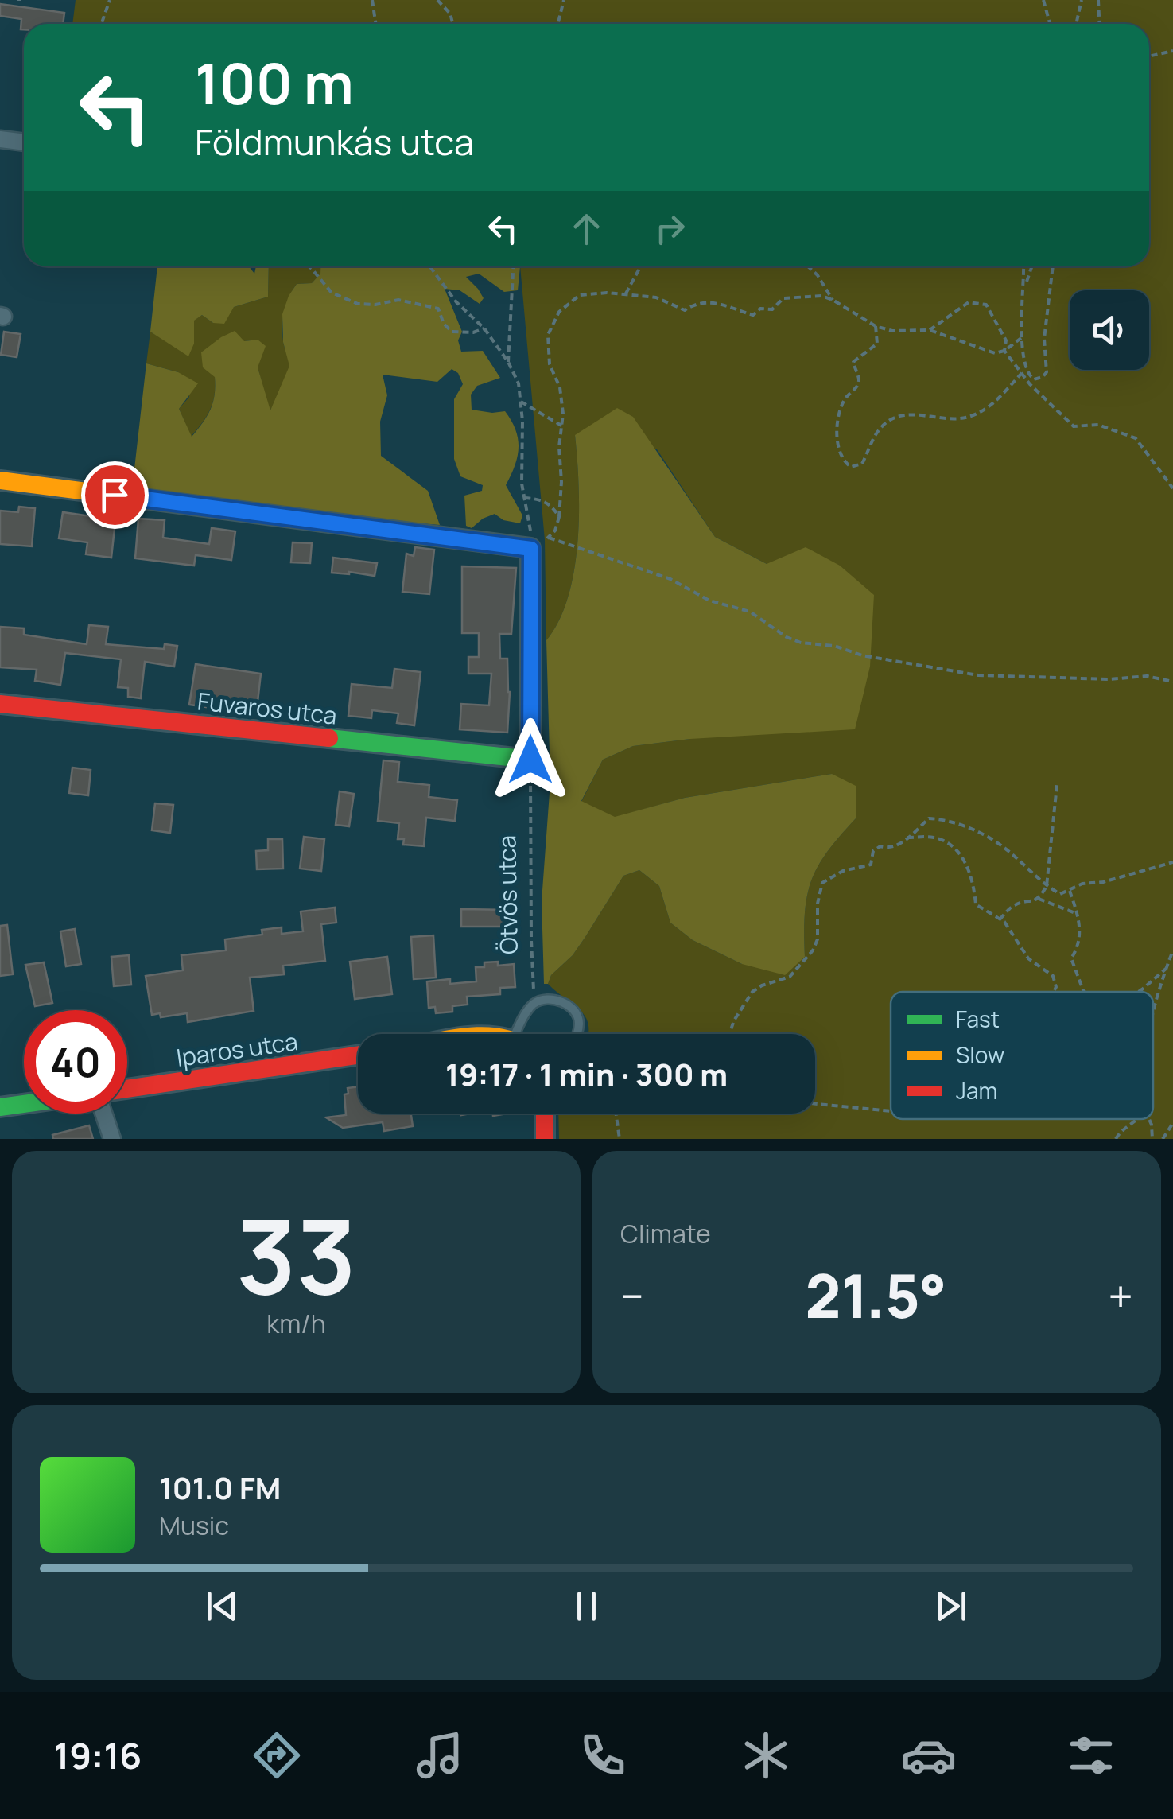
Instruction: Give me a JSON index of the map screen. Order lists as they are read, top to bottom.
{
  "streets": {
    "street": ["Fuvaros utca", "Iparos utca"],
    "path": ["Ötvös utca"]
  },
  "crossings": [
    ["Fuvaros utca", "Ötvös utca"]
  ],
  "legend": ["Fast", "Slow", "Jam"],
  "page": {
    "turn": ["100 m", "Földmunkás utca"],
    "limit": "40",
    "trip": "19:17 · 1 min · 300 m",
    "tile": [
      ["33", "km/h"],
      "Climate"
    ],
    "heat": ["−", "21.5°", "+"],
    "song": ["101.0 FM", "Music"],
    "tabs": "19:16"
  }
}
